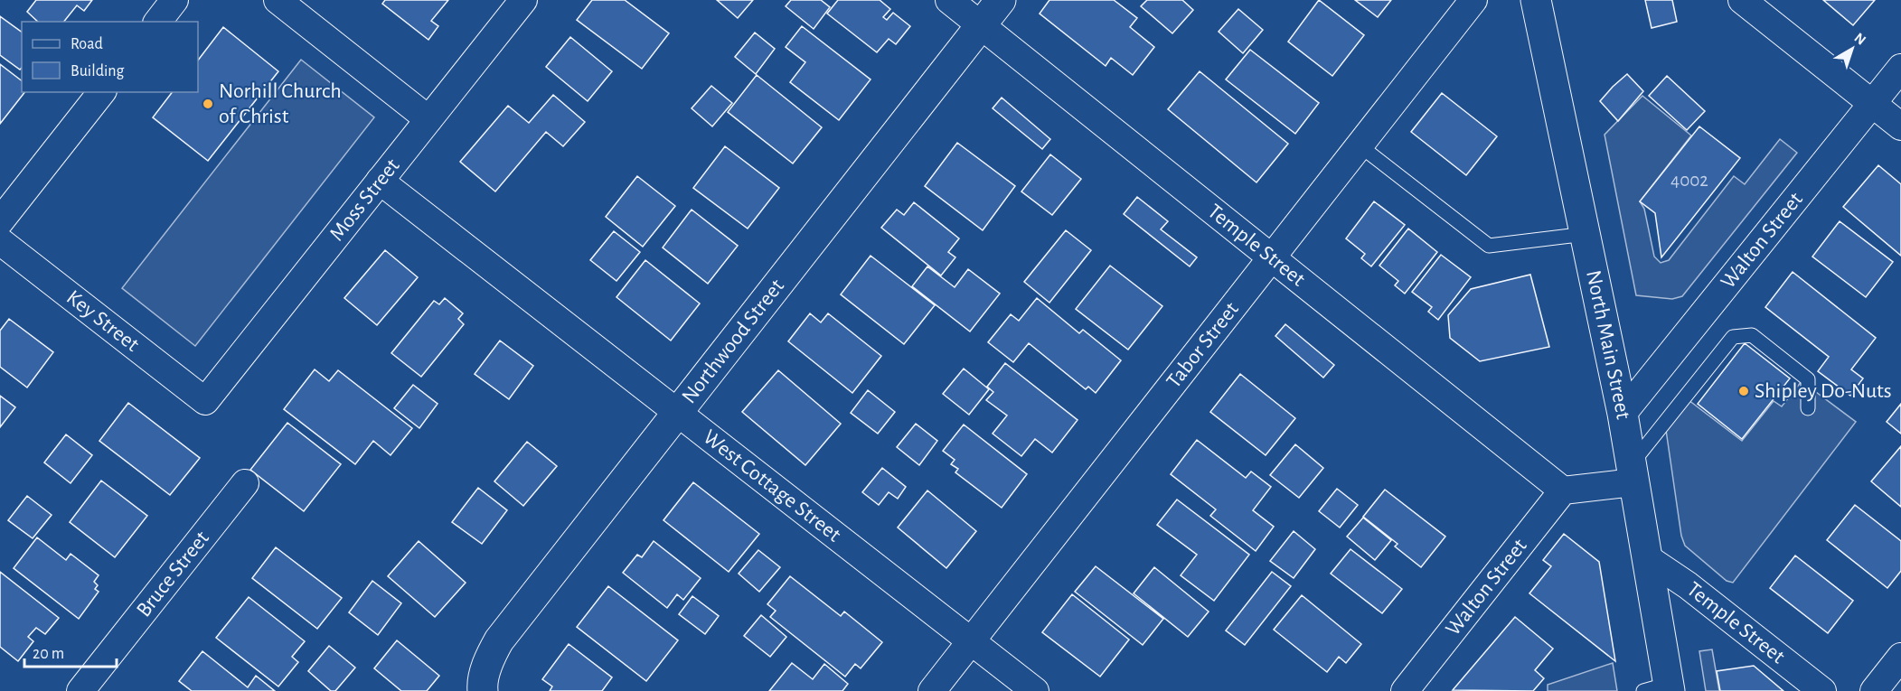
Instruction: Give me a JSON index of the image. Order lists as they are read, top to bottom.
{
  "streets": {
    "street": [
      "Moss Street",
      "Walton Street",
      "Temple Street",
      "Key Street",
      "Northwood Street",
      "North Main Street",
      "Tabor Street",
      "West Cottage Street",
      "Bruce Street"
    ]
  },
  "crossings": [
    ["Moss Street", "Key Street"],
    ["Moss Street", "West Cottage Street"],
    ["Walton Street", "Temple Street"],
    ["Walton Street", "North Main Street"],
    ["Temple Street", "Northwood Street"],
    ["Temple Street", "North Main Street"],
    ["Temple Street", "Tabor Street"],
    ["Northwood Street", "West Cottage Street"],
    ["Tabor Street", "West Cottage Street"]
  ],
  "places": ["Norhill Church of Christ", "Shipley Do-Nuts"],
  "house_numbers": ["4002"],
  "legend": ["Road", "Building"],
  "scale_bar": "20 m",
  "north": "top right"
}
